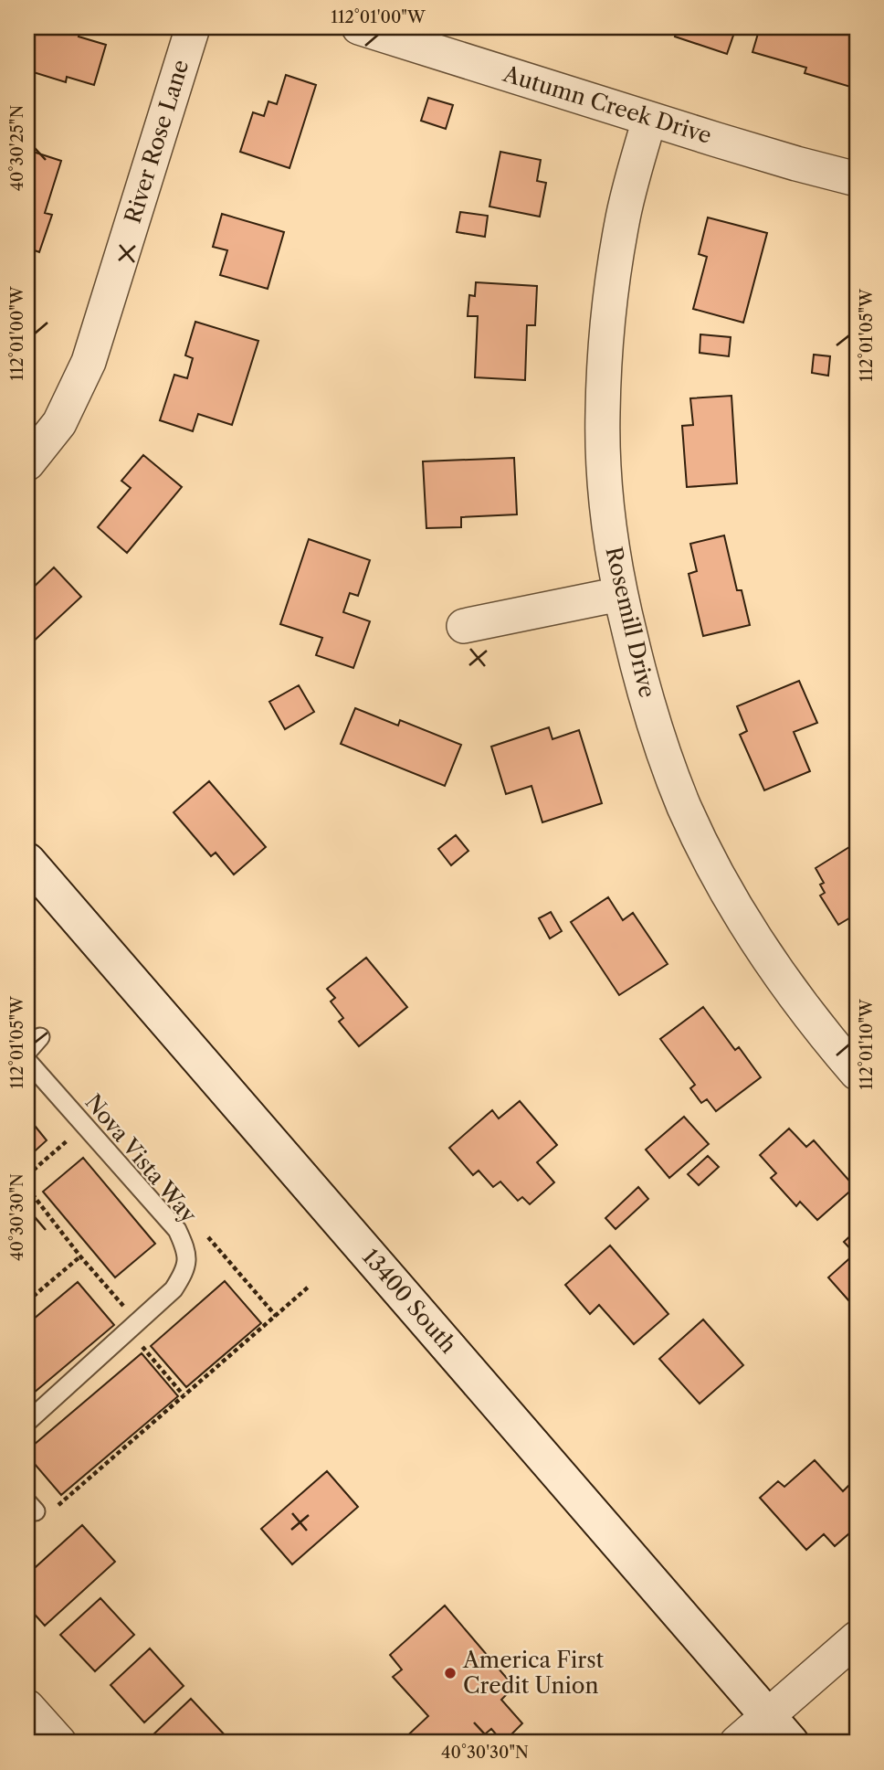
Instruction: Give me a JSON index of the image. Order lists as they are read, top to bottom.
{
  "streets": {
    "main road": ["13400 South"],
    "street": ["Autumn Creek Drive", "River Rose Lane", "Rosemill Drive"],
    "lane": ["Nova Vista Way"]
  },
  "crossings": [
    ["Autumn Creek Drive", "Rosemill Drive"]
  ],
  "places": ["America First Credit Union"],
  "coordinates": [
    "112°01'00\"W",
    "40°30'25\"N",
    "112°01'05\"W",
    "112°01'10\"W",
    "40°30'30\"N"
  ]
}
